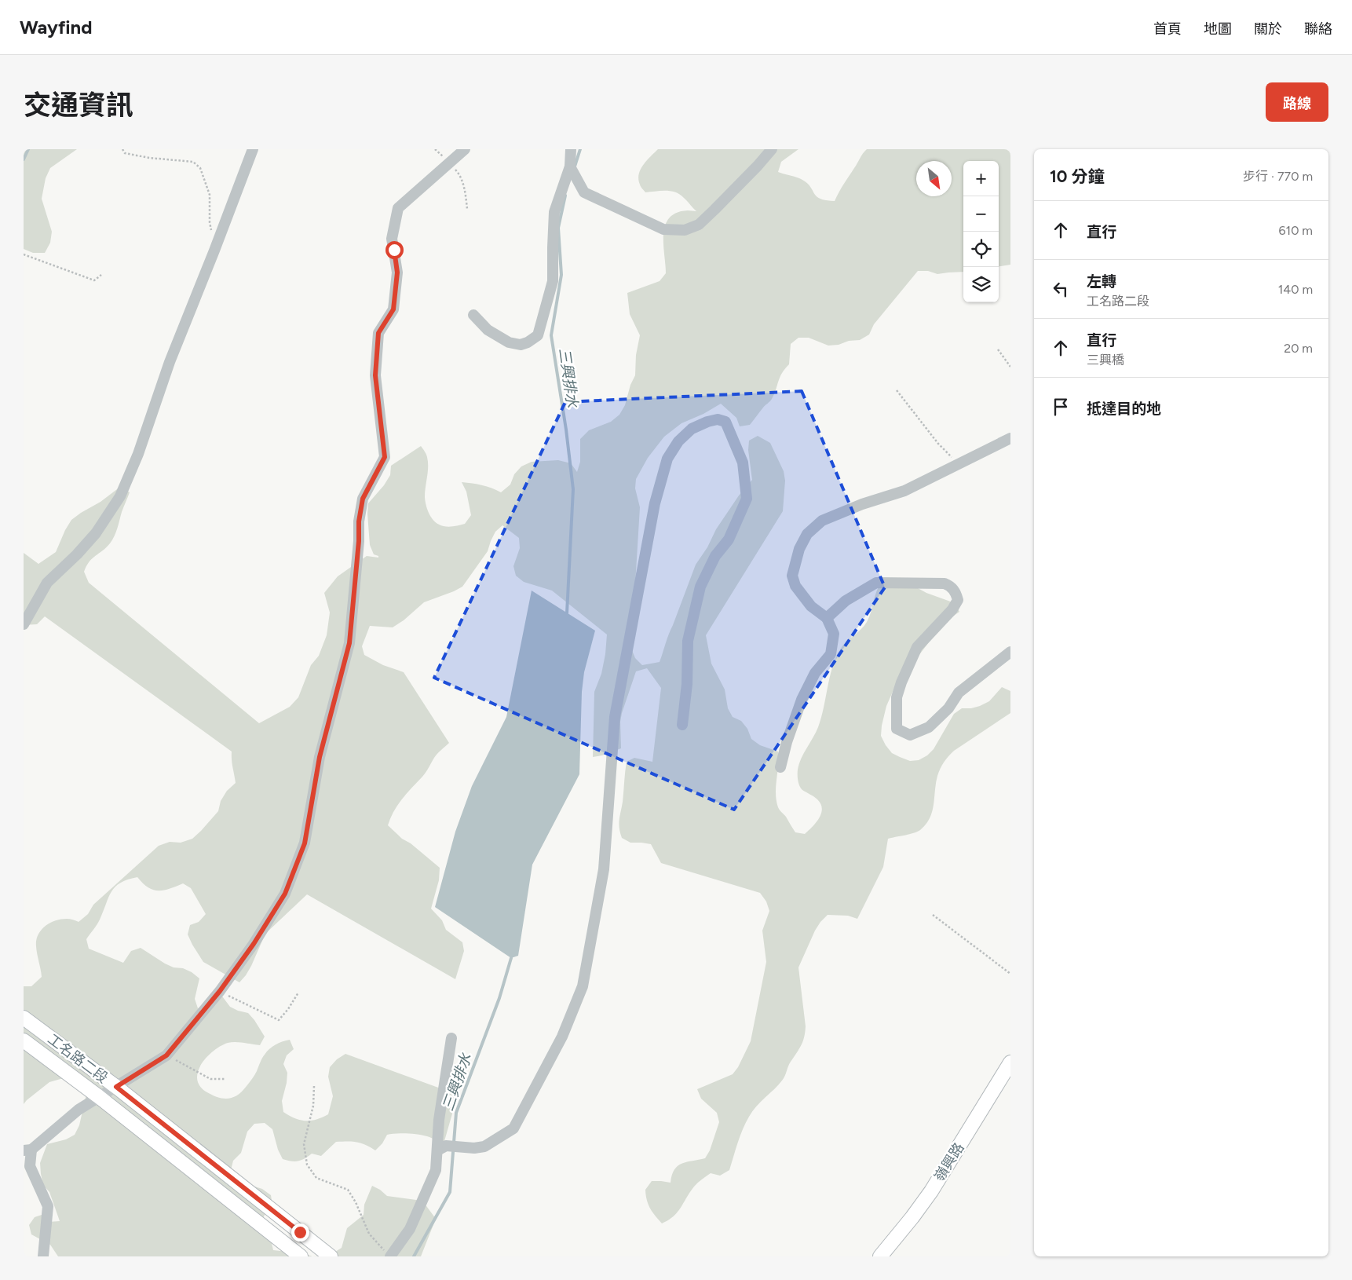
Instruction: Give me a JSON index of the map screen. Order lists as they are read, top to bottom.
{
  "streets": {
    "main road": ["工名路二段", "嶺興路"]
  },
  "water": ["三興排水"],
  "north": "bottom right",
  "page": {
    "header": "Wayfind",
    "nav": [
      "首頁",
      "地圖",
      "關於",
      "聯絡"
    ],
    "title": "交通資訊",
    "buttons": "路線",
    "heading": ["10 分鐘", "步行 · 770 m"],
    "map_buttons": ["+", "−"],
    "list": [
      ["直行", "610 m"],
      ["左轉", "工名路二段", "140 m"],
      ["直行", "三興橋", "20 m"],
      "抵達目的地"
    ]
  }
}
